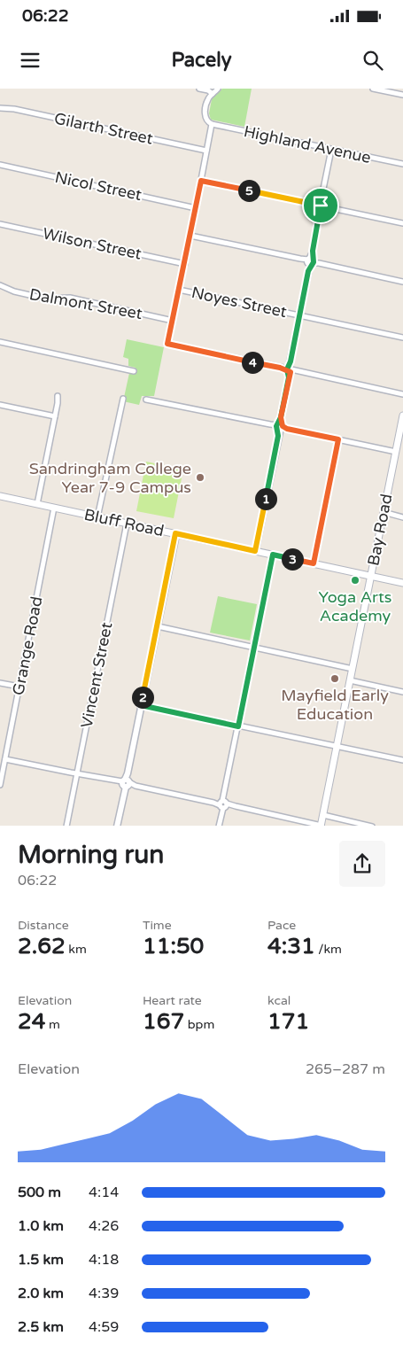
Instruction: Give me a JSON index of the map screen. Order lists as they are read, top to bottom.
{
  "streets": {
    "main road": ["Bluff Road", "Bay Road"],
    "street": [
      "Gilarth Street",
      "Highland Avenue",
      "Nicol Street",
      "Wilson Street",
      "Noyes Street",
      "Dalmont Street",
      "Grange Road",
      "Vincent Street"
    ]
  },
  "crossings": [
    ["Bluff Road", "Bay Road"],
    ["Bluff Road", "Grange Road"],
    ["Bluff Road", "Vincent Street"]
  ],
  "places": ["Sandringham College Year 7-9 Campus", "Yoga Arts Academy", "Mayfield Early Education"],
  "page": {
    "status": "06:22",
    "header": "Pacely",
    "pins": [
      "5",
      "4",
      "1",
      "3",
      "2"
    ],
    "heading": ["Morning run", "06:22"],
    "stats": [
      ["Distance", "2.62 km"],
      ["Time", "11:50"],
      ["Pace", "4:31 /km"],
      ["Elevation", "24 m"],
      ["Heart rate", "167 bpm"],
      ["kcal", "171"]
    ],
    "chart": ["Elevation", "265–287 m"],
    "list": [
      {
        "name": "500 m",
        "note": "4:14"
      },
      {
        "name": "1.0 km",
        "note": "4:26"
      },
      {
        "name": "1.5 km",
        "note": "4:18"
      },
      {
        "name": "2.0 km",
        "note": "4:39"
      },
      {
        "name": "2.5 km",
        "note": "4:59"
      }
    ]
  }
}
